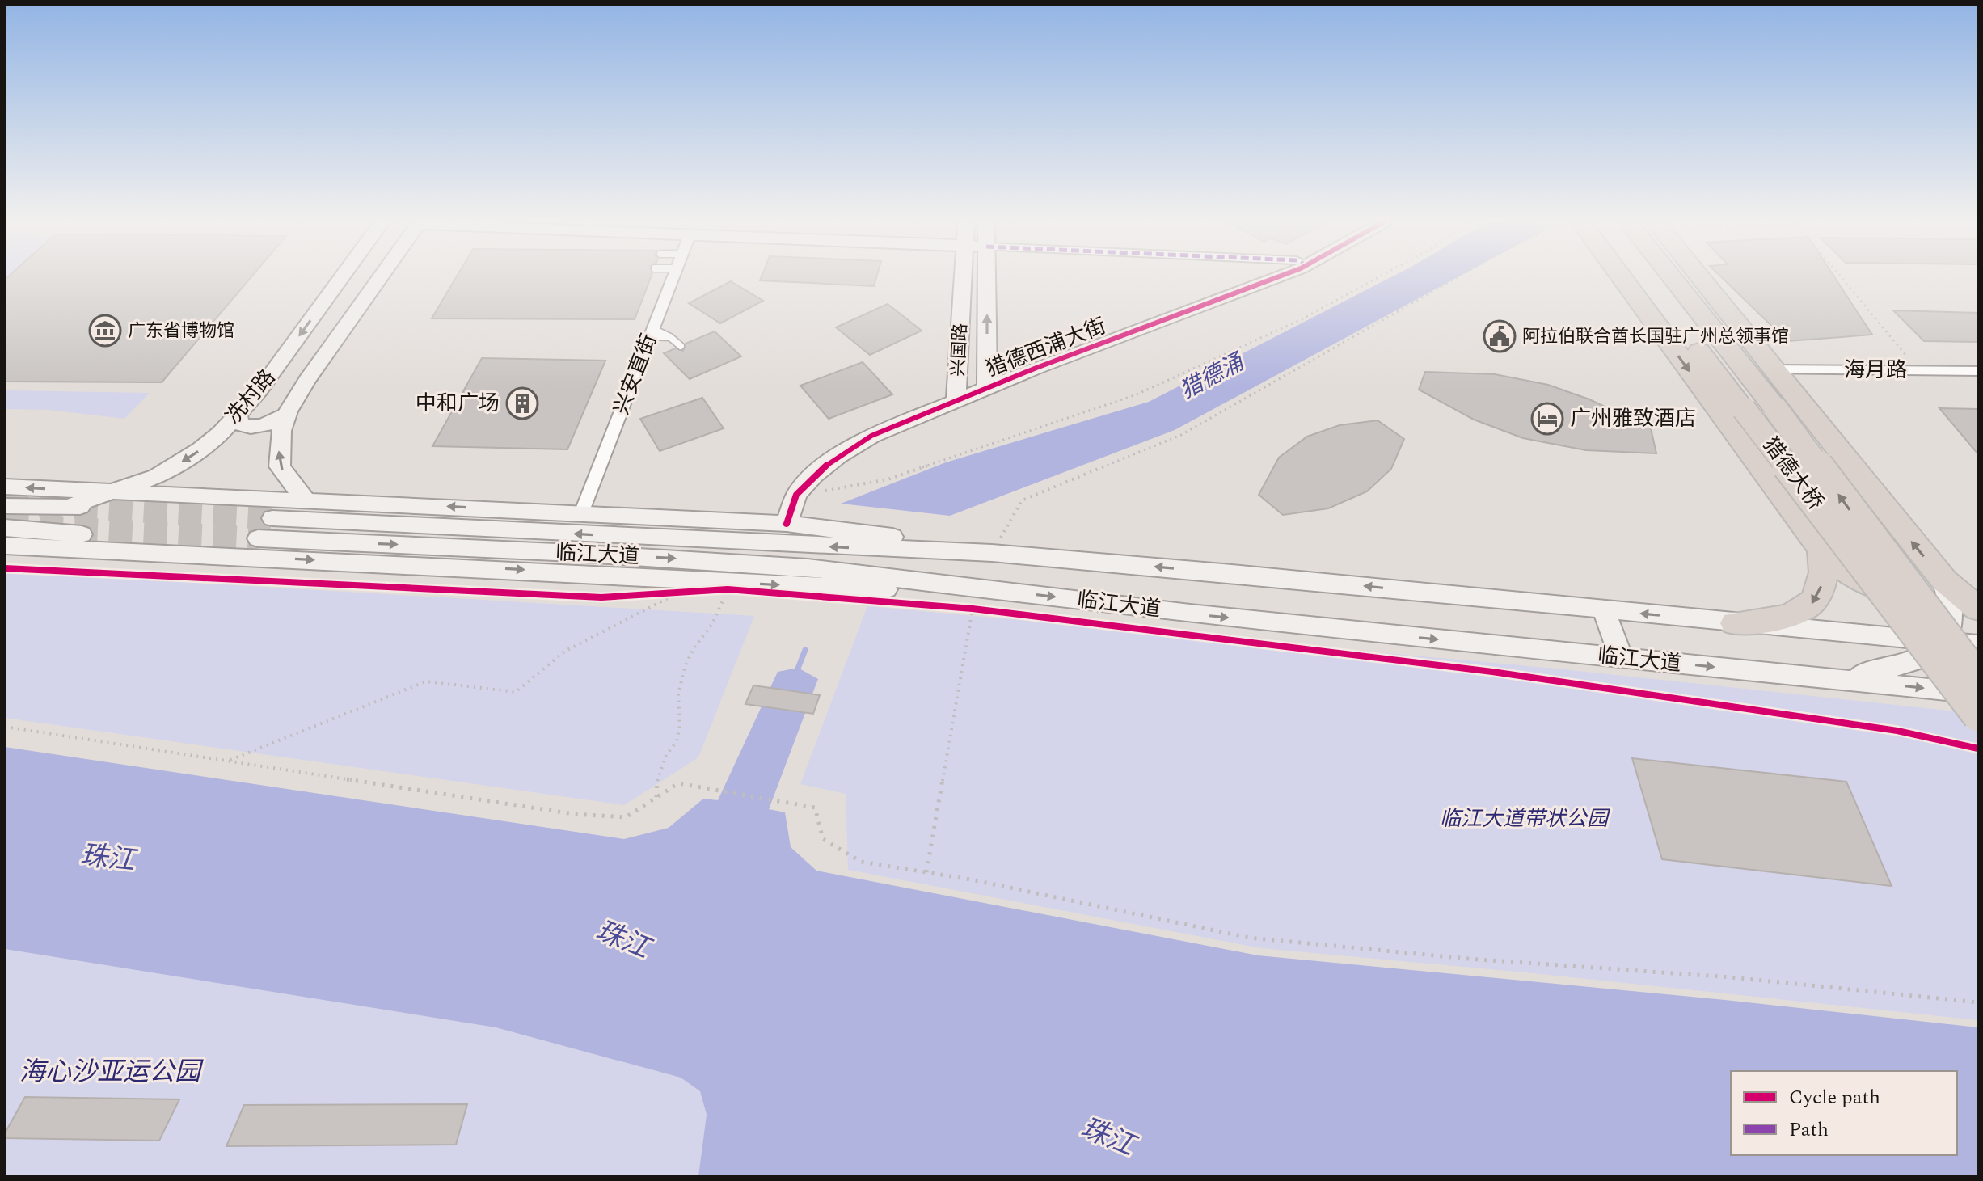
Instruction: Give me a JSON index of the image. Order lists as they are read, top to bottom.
{
  "streets": {
    "highway": ["猎德大桥"],
    "main road": [
      "猎德西浦大街",
      "兴国路",
      "冼村路",
      "临江大道"
    ],
    "street": ["海月路", "兴安直街"]
  },
  "crossings": [
    ["猎德西浦大街", "兴国路"]
  ],
  "water": ["猎德涌", "珠江"],
  "parks": ["临江大道带状公园", "海心沙亚运公园"],
  "places": {
    "museum": ["广东省博物馆"],
    "public building": ["阿拉伯联合酋长国驻广州总领事馆"],
    "building": ["中和广场"],
    "hotel": ["广州雅致酒店"]
  },
  "legend": ["Cycle path", "Path"]
}
